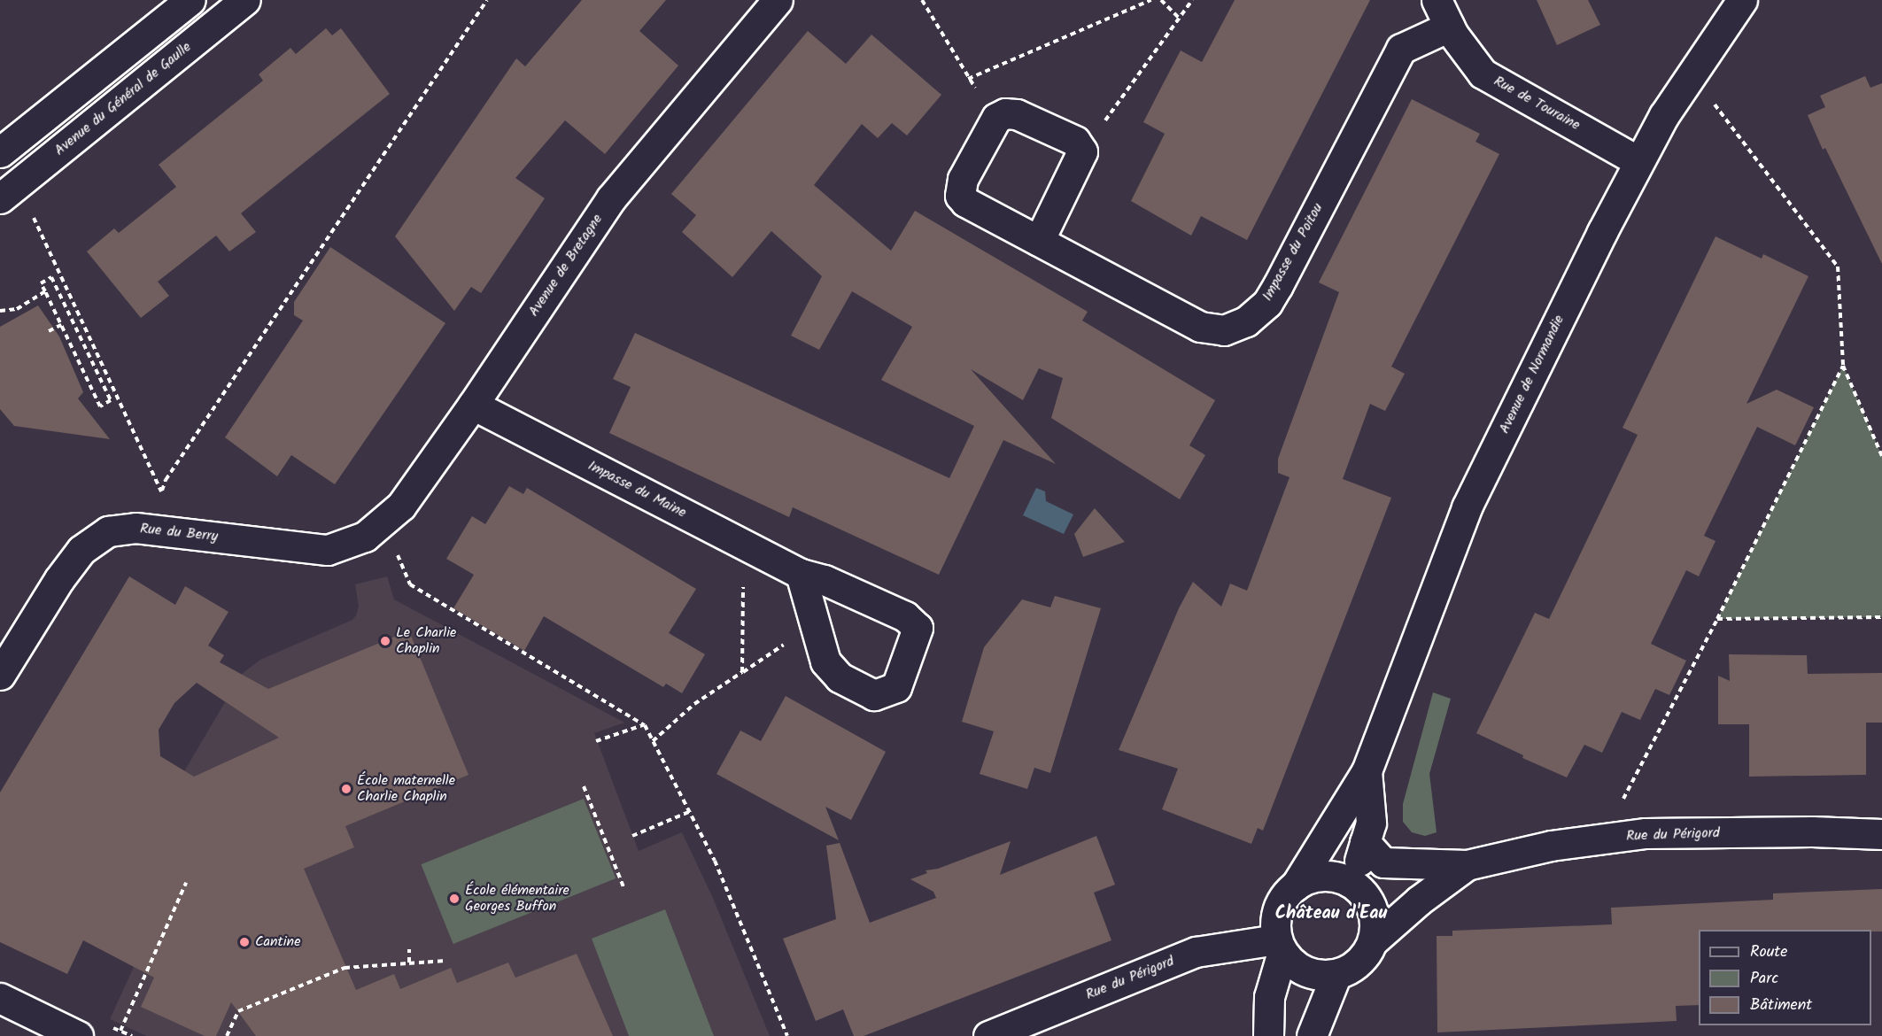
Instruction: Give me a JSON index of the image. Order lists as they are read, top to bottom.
{
  "streets": {
    "street": [
      "Avenue du Général de Gaulle",
      "Rue de Touraine",
      "Impasse du Poitou",
      "Avenue de Bretagne",
      "Avenue de Normandie",
      "Impasse du Maine",
      "Rue du Berry",
      "Rue du Périgord"
    ]
  },
  "crossings": [
    ["Rue de Touraine", "Impasse du Poitou"],
    ["Rue de Touraine", "Avenue de Normandie"],
    ["Avenue de Bretagne", "Impasse du Maine"],
    ["Avenue de Bretagne", "Rue du Berry"],
    ["Avenue de Normandie", "Rue du Périgord"]
  ],
  "districts": ["Château d'Eau"],
  "places": [
    "Le Charlie Chaplin",
    "École maternelle Charlie Chaplin",
    "École élémentaire Georges Buffon",
    "Cantine"
  ],
  "legend": ["Route", "Parc", "Bâtiment"]
}
